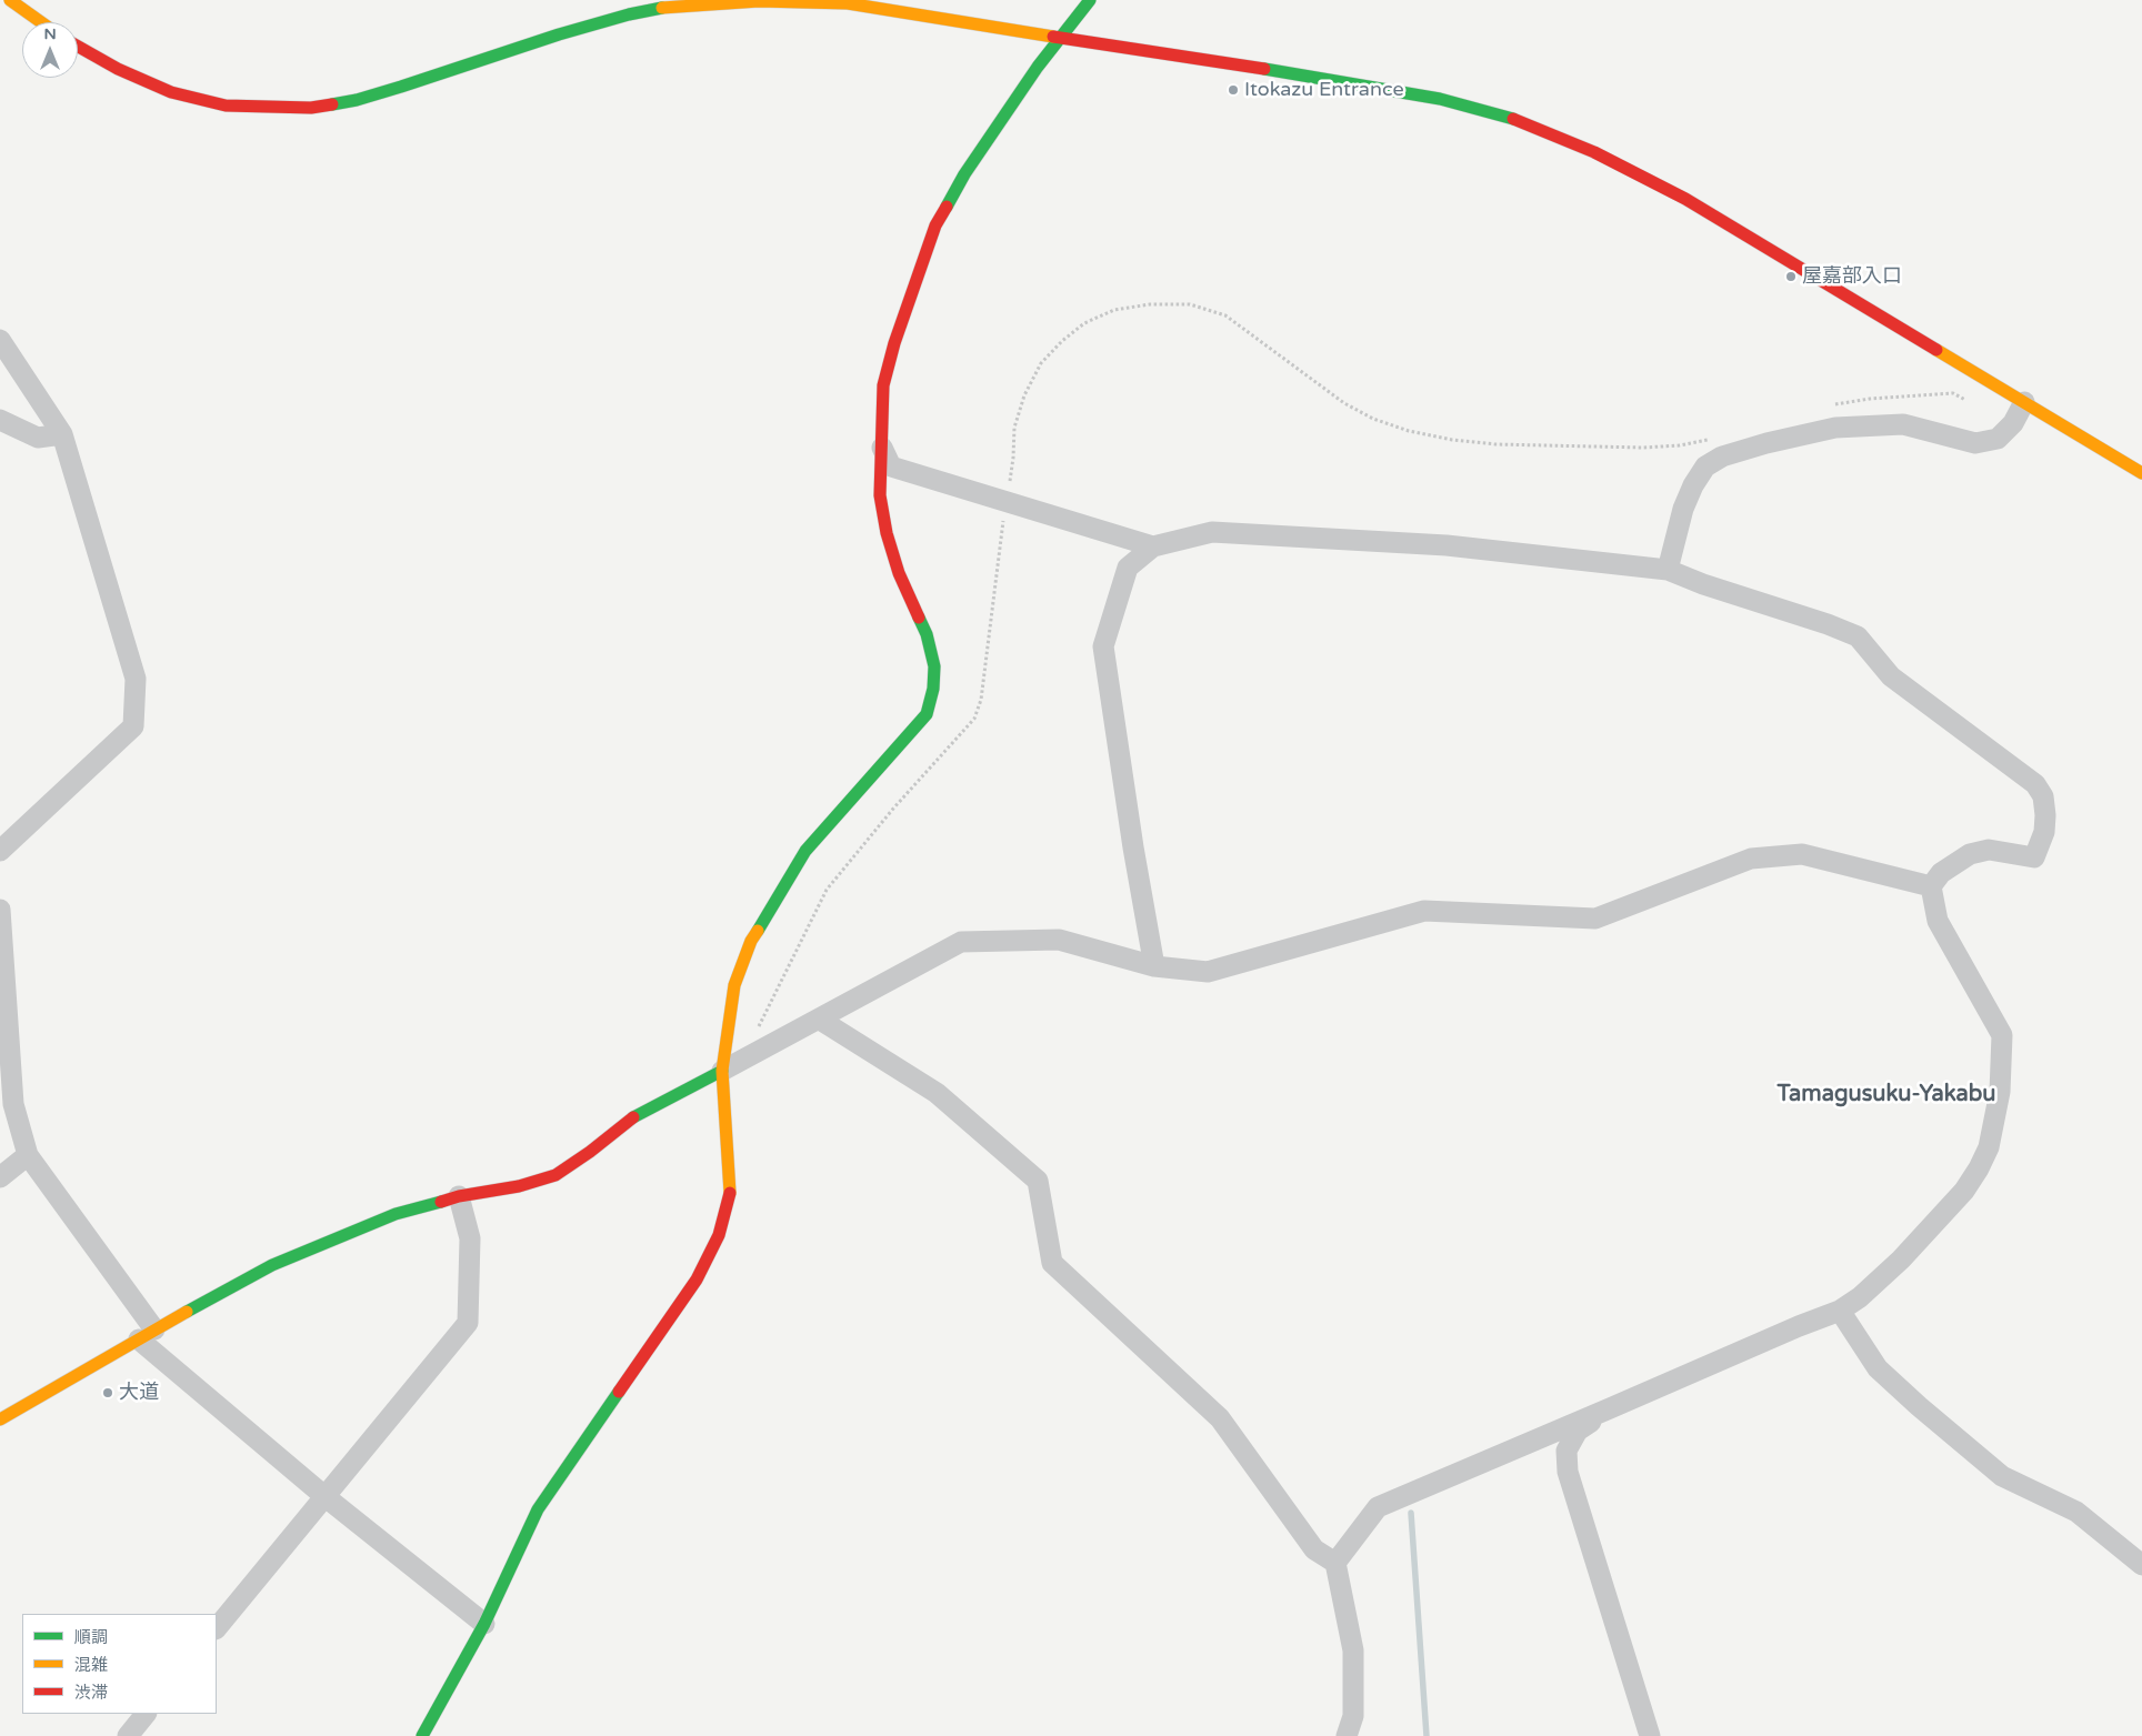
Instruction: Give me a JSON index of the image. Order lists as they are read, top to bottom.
{
  "districts": ["Tamagusuku-Yakabu"],
  "places": ["Itokazu Entrance", "屋嘉部入口", "大道"],
  "legend": ["順調", "混雑", "渋滞"],
  "north": "top"
}
